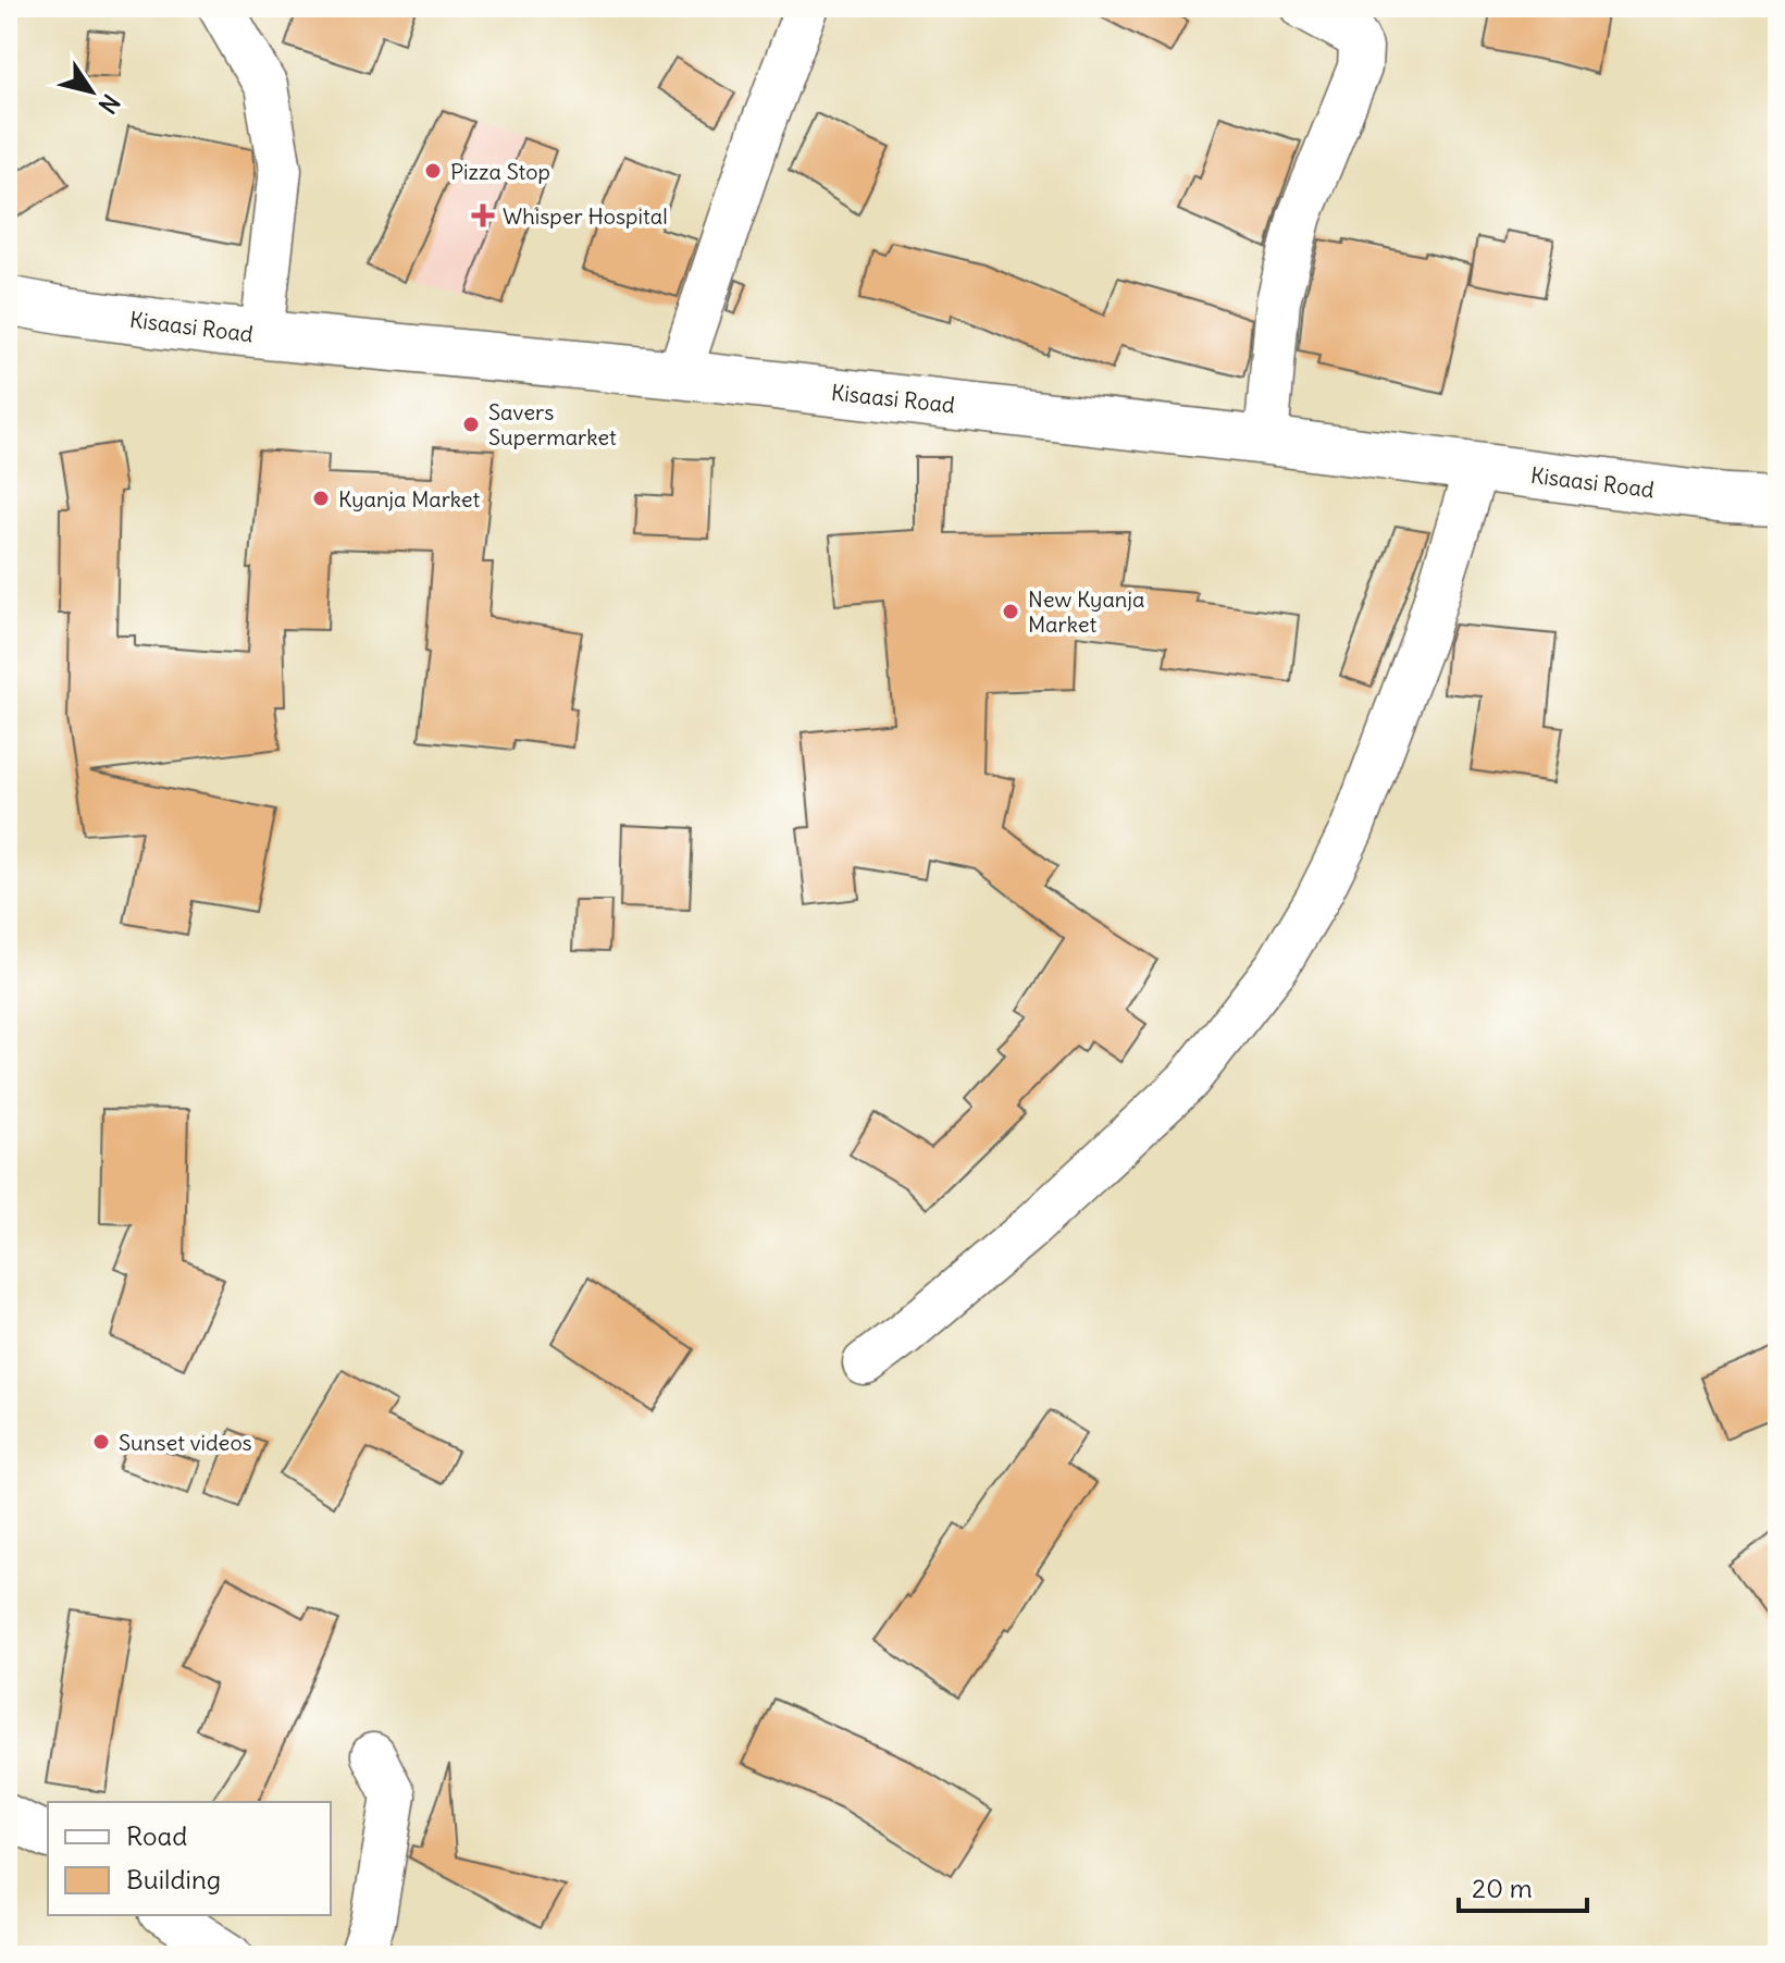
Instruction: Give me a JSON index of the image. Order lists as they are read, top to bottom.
{
  "streets": {
    "main road": ["Kisaasi Road"]
  },
  "places": {
    "other": [
      "Pizza Stop",
      "Savers Supermarket",
      "Kyanja Market",
      "New Kyanja Market",
      "Sunset videos"
    ],
    "health": ["Whisper Hospital"]
  },
  "legend": ["Road", "Building"],
  "scale_bar": "20 m",
  "north": "bottom right"
}
